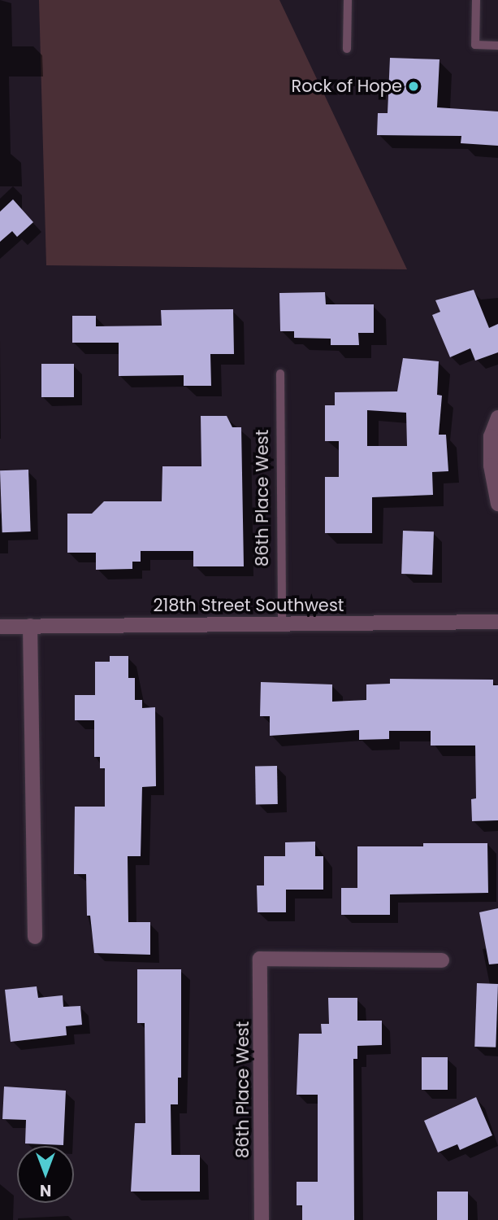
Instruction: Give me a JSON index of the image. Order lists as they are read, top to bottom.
{
  "streets": {
    "street": ["86th Place West", "218th Street Southwest"]
  },
  "crossings": [
    ["86th Place West", "218th Street Southwest"]
  ],
  "places": ["Rock of Hope"],
  "north": "bottom"
}
